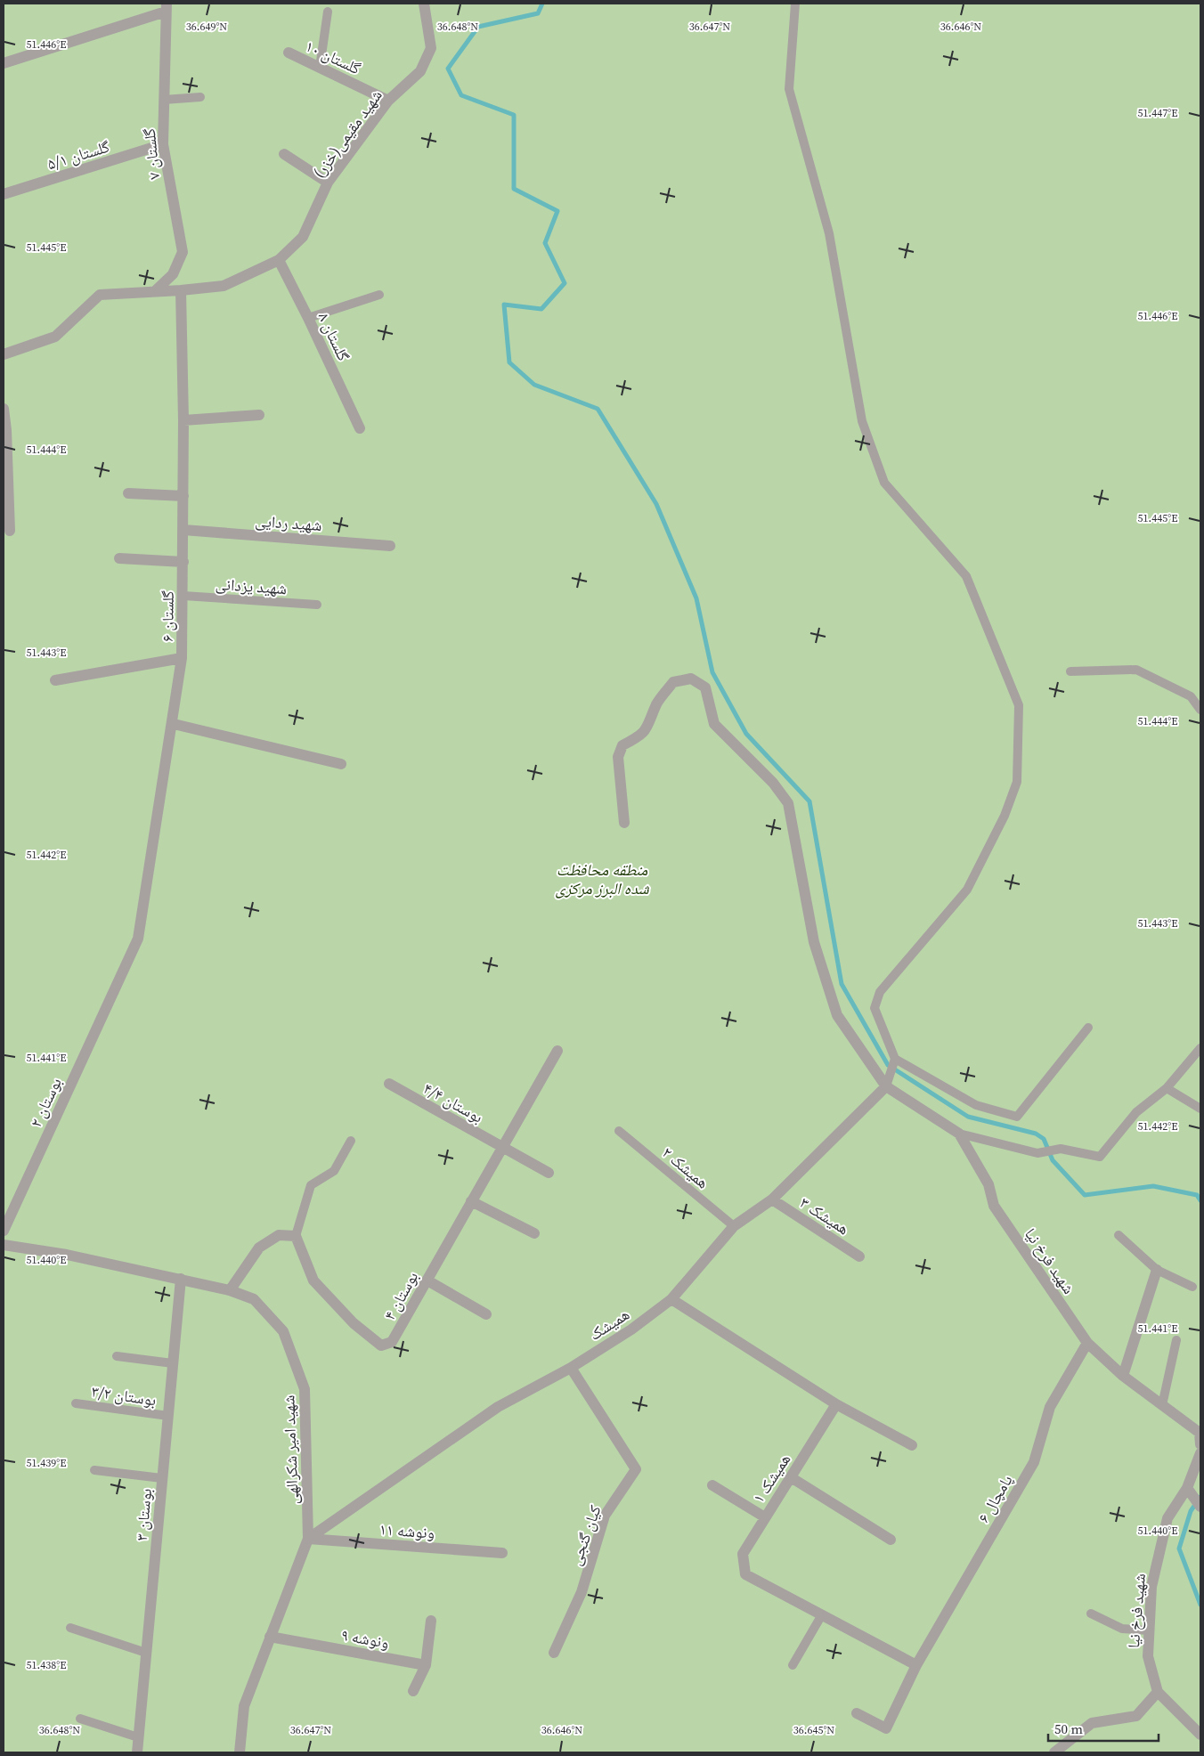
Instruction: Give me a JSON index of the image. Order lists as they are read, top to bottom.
{
  "streets": {
    "street": [
      "گلستان ۱۰",
      "شهید مقیمی(‌خزر)",
      "گلستان ۷",
      "گلستان ۵/۱",
      "گلستان ۸",
      "شهید ردایی",
      "گلستان ۶",
      "بوستان ۲",
      "بوستان ۴/۴",
      "همیشک ۳",
      "شهید فرخ نیا",
      "بوستان ۴",
      "همیشک",
      "شهید امیر شکرالهی",
      "همیشک ۱",
      "پامچال ۶",
      "بوستان ۳",
      "ونوشه ۱۱",
      "کیان گنجی",
      "ونوشه ۹"
    ],
    "lane": ["شهید یزدانی", "همیشک ۲", "بوستان ۳/۲"]
  },
  "crossings": [
    ["گلستان ۱۰", "شهید مقیمی(‌خزر)"],
    ["شهید مقیمی(‌خزر)", "گلستان ۷"],
    ["شهید مقیمی(‌خزر)", "گلستان ۸"],
    ["شهید مقیمی(‌خزر)", "گلستان ۶"],
    ["گلستان ۷", "گلستان ۵/۱"],
    ["شهید ردایی", "گلستان ۶"],
    ["شهید یزدانی", "گلستان ۶"],
    ["گلستان ۶", "بوستان ۲"],
    ["بوستان ۴/۴", "بوستان ۴"],
    ["همیشک ۲", "همیشک"],
    ["همیشک ۳", "همیشک"],
    ["شهید فرخ نیا", "همیشک"],
    ["شهید فرخ نیا", "پامچال ۶"],
    ["همیشک", "شهید امیر شکرالهی"],
    ["همیشک", "ونوشه ۱۱"],
    ["همیشک", "کیان گنجی"],
    ["بوستان ۳/۲", "بوستان ۳"],
    ["شهید امیر شکرالهی", "بوستان ۳"],
    ["شهید امیر شکرالهی", "ونوشه ۱۱"],
    ["شهید امیر شکرالهی", "ونوشه ۹"],
    ["همیشک ۱", "پامچال ۶"]
  ],
  "parks": ["منطقه محافظت شده البرز مرکزی"],
  "scale_bar": "50 m",
  "coordinates": [
    "36.649°N",
    "36.648°N",
    "36.647°N",
    "36.646°N",
    "51.446°E",
    "51.447°E",
    "51.445°E",
    "51.444°E",
    "51.443°E",
    "51.442°E",
    "51.441°E",
    "51.440°E",
    "51.439°E",
    "51.438°E",
    "36.645°N"
  ]
}
